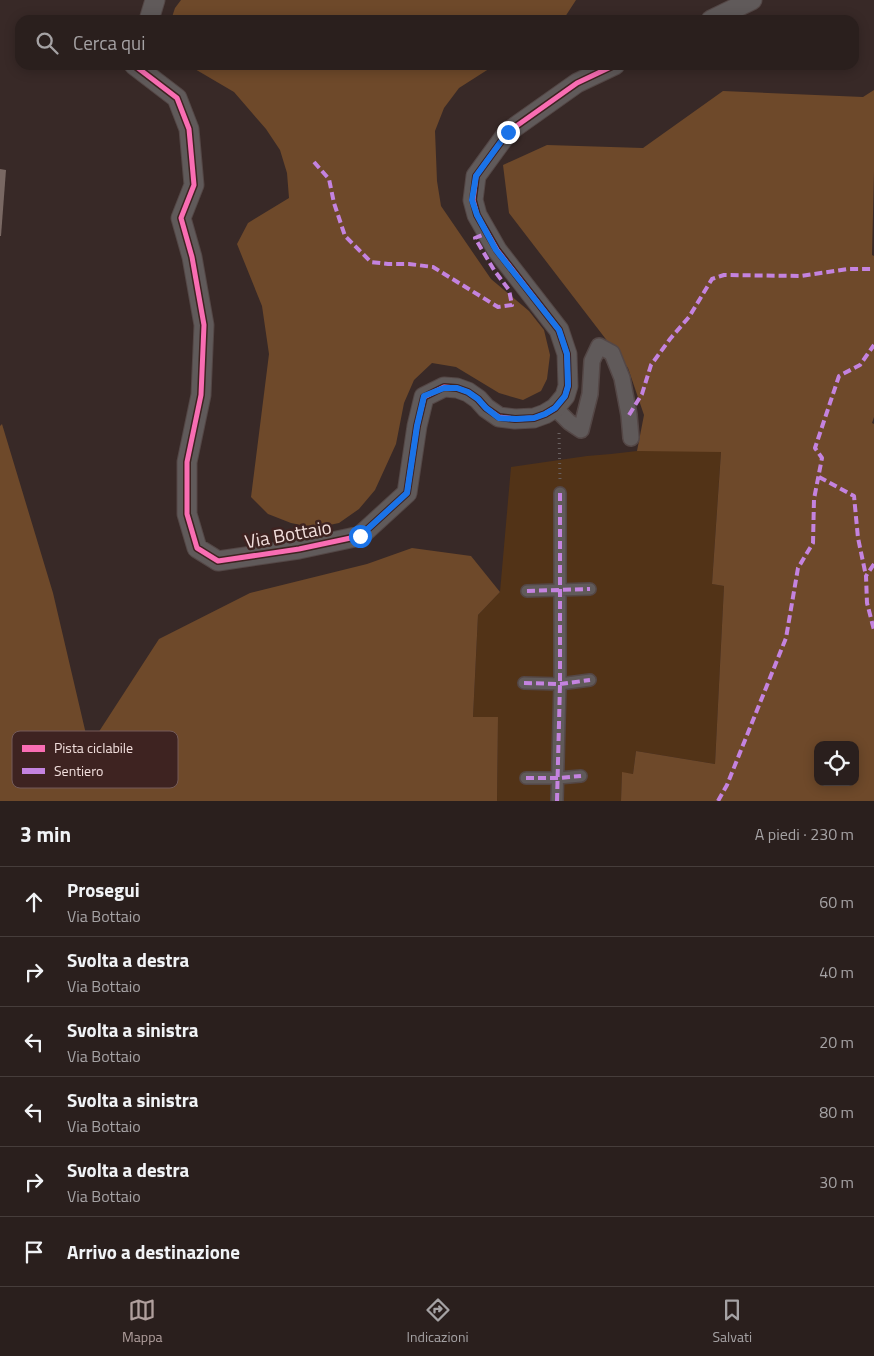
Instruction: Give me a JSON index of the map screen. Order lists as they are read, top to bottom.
{
  "streets": {
    "street": ["Via Bottaio"]
  },
  "legend": ["Pista ciclabile", "Sentiero"],
  "page": {
    "search": "Cerca qui",
    "heading": ["3 min", "A piedi · 230 m"],
    "list": [
      ["Prosegui", "Via Bottaio", "60 m"],
      ["Svolta a destra", "Via Bottaio", "40 m"],
      ["Svolta a sinistra", "Via Bottaio", "20 m"],
      ["Svolta a sinistra", "Via Bottaio", "80 m"],
      ["Svolta a destra", "Via Bottaio", "30 m"],
      "Arrivo a destinazione"
    ],
    "nav": ["Mappa", "Indicazioni", "Salvati"]
  }
}
